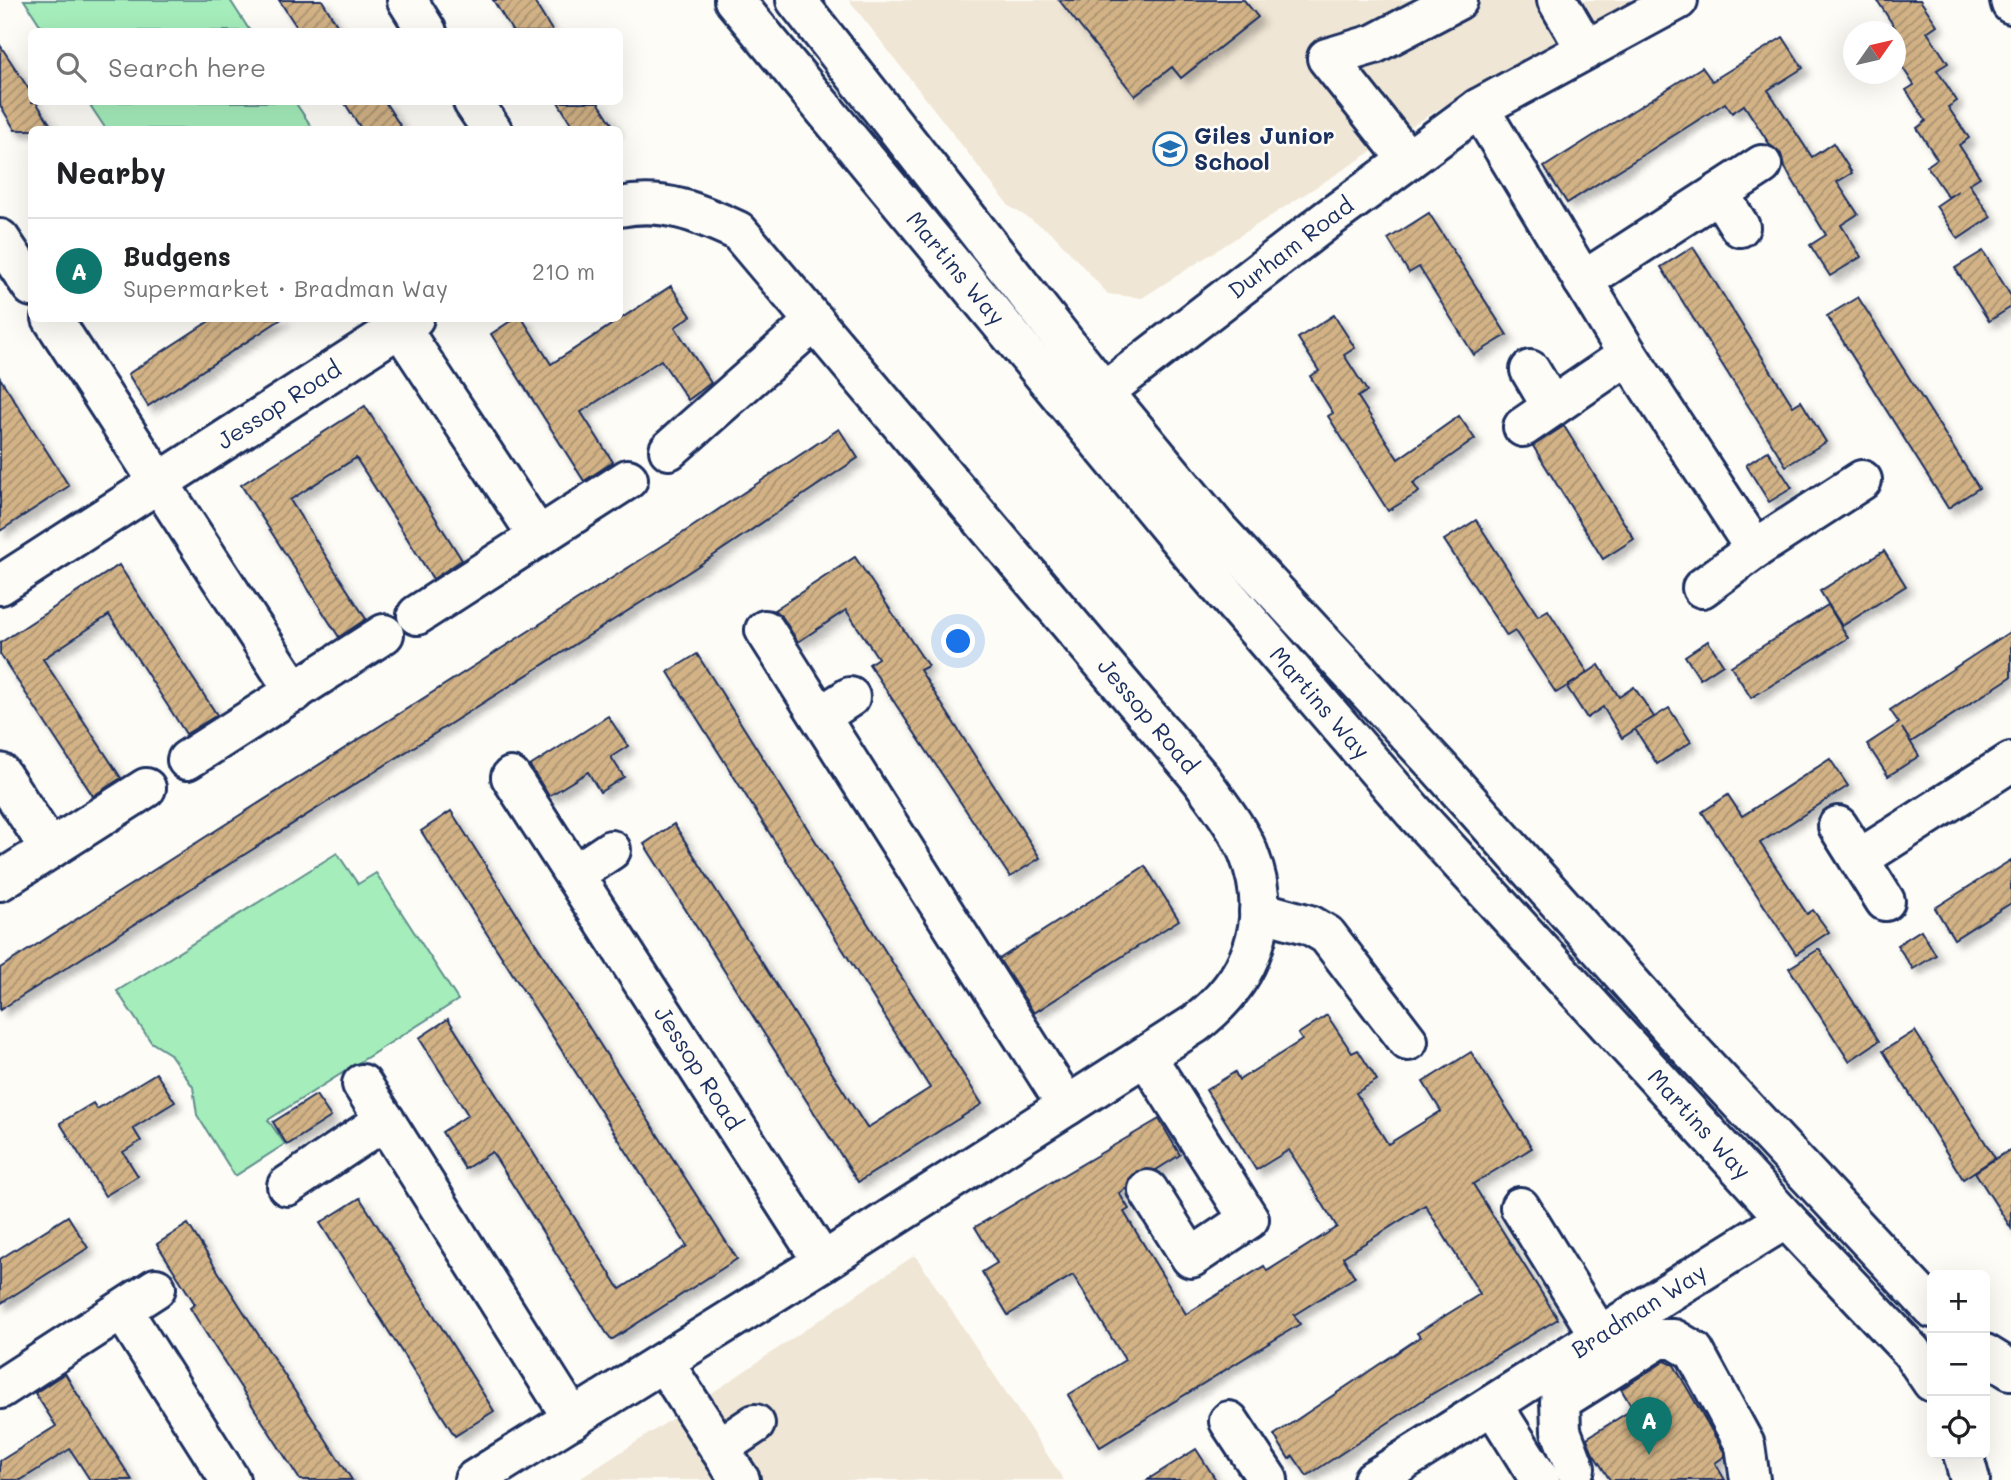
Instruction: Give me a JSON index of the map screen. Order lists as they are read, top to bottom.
{
  "streets": {
    "street": [
      "Durham Road",
      "Martins Way",
      "Jessop Road",
      "Bradman Way"
    ]
  },
  "crossings": [
    ["Durham Road", "Martins Way"],
    ["Martins Way", "Bradman Way"]
  ],
  "places": {
    "school or university": ["Giles Junior School"]
  },
  "north": "top right",
  "page": {
    "search": "Search here",
    "heading": "Nearby",
    "list": [
      {
        "mark": "A",
        "name": "Budgens",
        "note": "Supermarket · Bradman Way",
        "value": "210 m"
      }
    ],
    "map_buttons": ["+", "−"],
    "pins": "A"
  }
}
